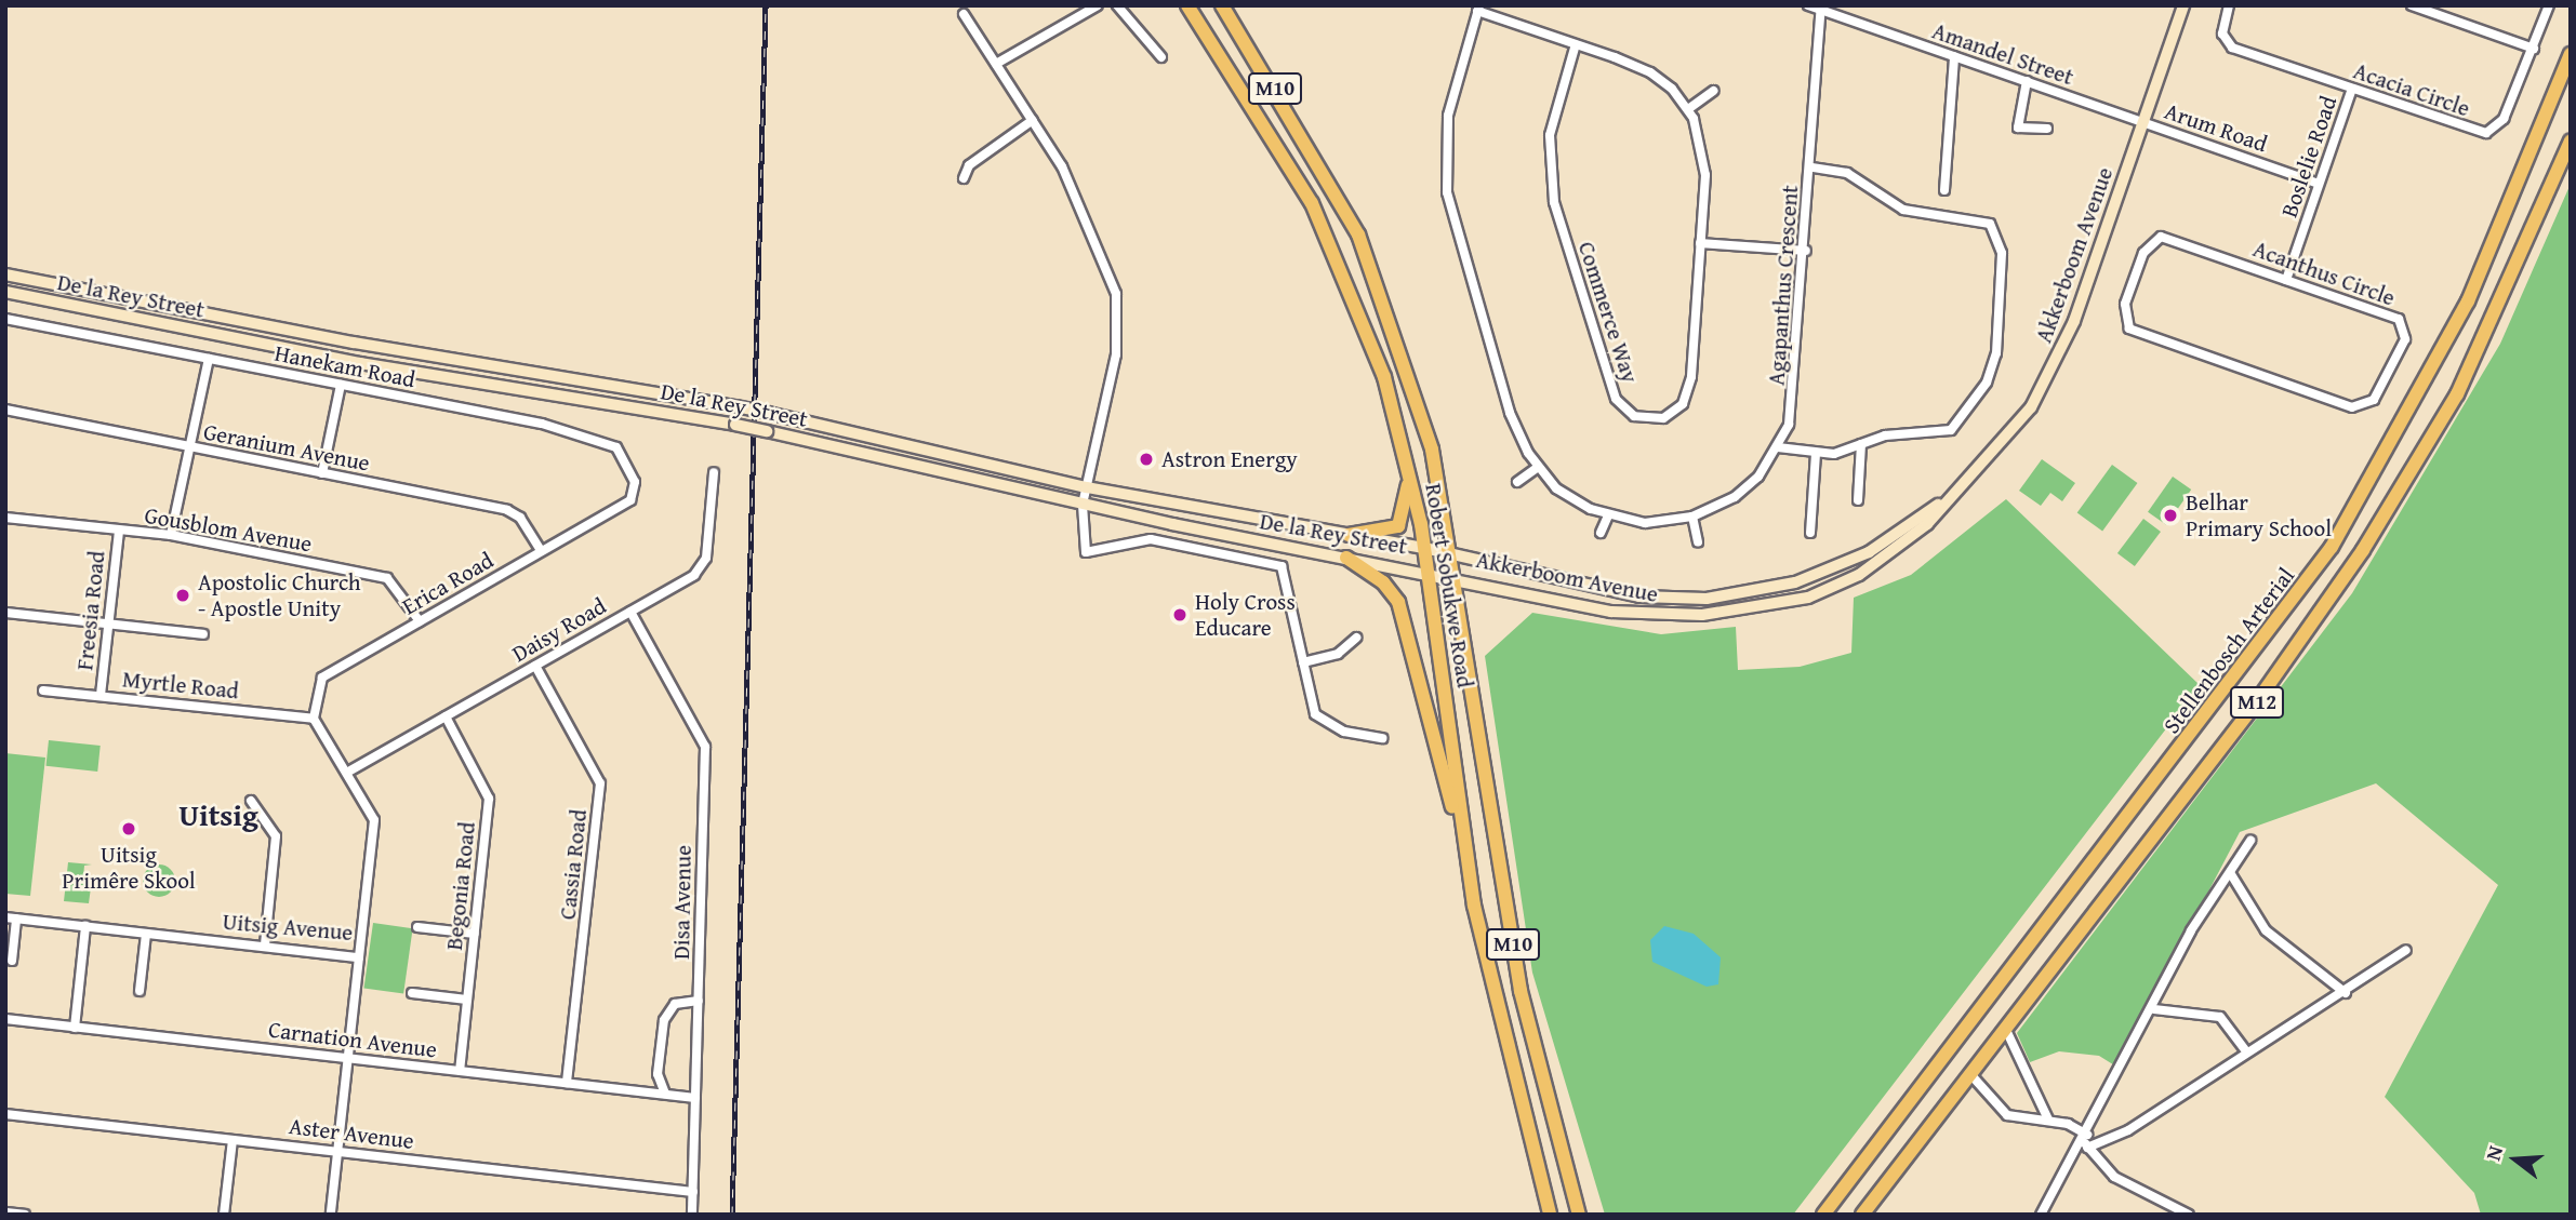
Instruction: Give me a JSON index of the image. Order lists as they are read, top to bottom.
{
  "streets": {
    "main road": [
      "M10",
      "Akkerboom Avenue",
      "De la Rey Street",
      "Robert Sobukwe Road",
      "Stellenbosch Arterial",
      "M12"
    ],
    "street": [
      "Amandel Street",
      "Acacia Circle",
      "Arum Road",
      "Boslelie Road",
      "Acanthus Circle",
      "Agapanthus Crescent",
      "Commerce Way",
      "Hanekam Road",
      "Geranium Avenue",
      "Gousblom Avenue",
      "Erica Road",
      "Freesia Road",
      "Daisy Road",
      "Myrtle Road",
      "Cassia Road",
      "Begonia Road",
      "Disa Avenue",
      "Uitsig Avenue",
      "Carnation Avenue",
      "Aster Avenue"
    ]
  },
  "crossings": [
    ["Amandel Street", "Arum Road"],
    ["Amandel Street", "Akkerboom Avenue"],
    ["Amandel Street", "Agapanthus Crescent"],
    ["Acacia Circle", "Boslelie Road"],
    ["Arum Road", "Boslelie Road"],
    ["Arum Road", "Akkerboom Avenue"],
    ["Boslelie Road", "Acanthus Circle"],
    ["Akkerboom Avenue", "De la Rey Street"],
    ["Akkerboom Avenue", "Robert Sobukwe Road"],
    ["Agapanthus Crescent", "Commerce Way"],
    ["De la Rey Street", "Robert Sobukwe Road"],
    ["Hanekam Road", "Erica Road"],
    ["Geranium Avenue", "Erica Road"],
    ["Gousblom Avenue", "Erica Road"],
    ["Gousblom Avenue", "Freesia Road"],
    ["Erica Road", "Myrtle Road"],
    ["Erica Road", "Uitsig Avenue"],
    ["Freesia Road", "Myrtle Road"],
    ["Daisy Road", "Cassia Road"],
    ["Daisy Road", "Begonia Road"],
    ["Daisy Road", "Disa Avenue"],
    ["Daisy Road", "Uitsig Avenue"],
    ["Myrtle Road", "Uitsig Avenue"],
    ["Cassia Road", "Carnation Avenue"],
    ["Begonia Road", "Carnation Avenue"],
    ["Disa Avenue", "Carnation Avenue"],
    ["Disa Avenue", "Aster Avenue"]
  ],
  "districts": ["Uitsig"],
  "places": [
    "Astron Energy",
    "Belhar Primary School",
    "Apostolic Church - Apostle Unity",
    "Holy Cross Educare",
    "Uitsig Primêre Skool"
  ],
  "north": "left"
}
